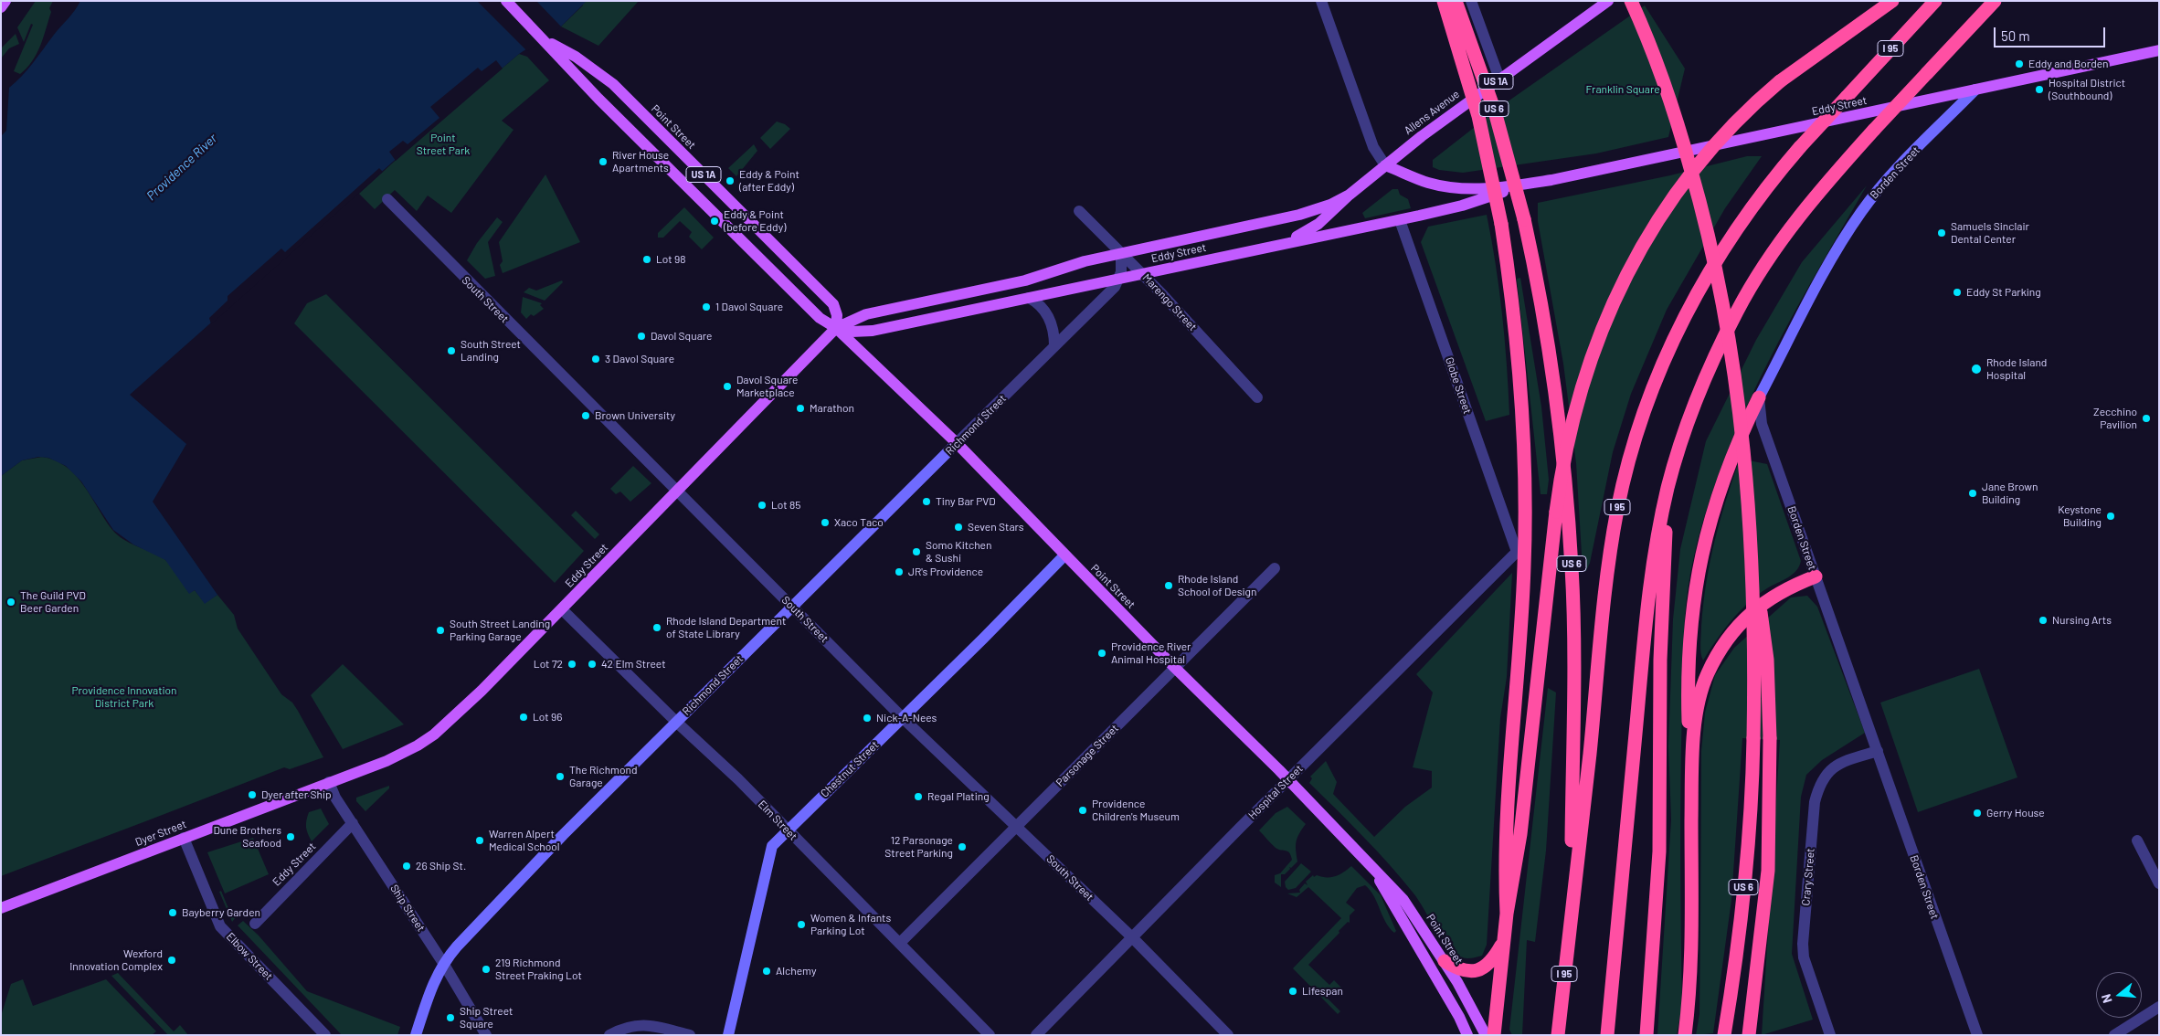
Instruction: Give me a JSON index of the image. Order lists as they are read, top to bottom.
{
  "streets": {
    "highway": ["I 95", "US 6"],
    "main road": [
      "US 1A",
      "Eddy Street",
      "Allens Avenue",
      "Point Street",
      "Dyer Street"
    ],
    "street": [
      "Borden Street",
      "South Street",
      "Marengo Street",
      "Globe Street",
      "Richmond Street",
      "Parsonage Street",
      "Chestnut Street",
      "Hospital Street",
      "Elm Street",
      "Crary Street",
      "Ship Street",
      "Elbow Street"
    ]
  },
  "crossings": [
    ["I 95", "US 6"],
    ["Eddy Street", "Allens Avenue"],
    ["Eddy Street", "Point Street"],
    ["Eddy Street", "Borden Street"],
    ["Eddy Street", "South Street"],
    ["Eddy Street", "Marengo Street"],
    ["Eddy Street", "Globe Street"],
    ["Eddy Street", "Richmond Street"],
    ["Eddy Street", "Elm Street"],
    ["Eddy Street", "Dyer Street"],
    ["Eddy Street", "Ship Street"],
    ["Point Street", "Richmond Street"],
    ["Point Street", "Parsonage Street"],
    ["Point Street", "Chestnut Street"],
    ["Point Street", "Hospital Street"],
    ["Borden Street", "Crary Street"],
    ["South Street", "Richmond Street"],
    ["South Street", "Parsonage Street"],
    ["South Street", "Chestnut Street"],
    ["South Street", "Hospital Street"],
    ["Globe Street", "Hospital Street"],
    ["Richmond Street", "Elm Street"],
    ["Richmond Street", "Ship Street"],
    ["Parsonage Street", "Elm Street"],
    ["Chestnut Street", "Elm Street"],
    ["Dyer Street", "Ship Street"],
    ["Dyer Street", "Elbow Street"]
  ],
  "water": ["Providence River"],
  "parks": ["Franklin Square", "Point Street Park", "Providence Innovation District Park"],
  "places": [
    "Eddy and Borden",
    "Hospital District (Southbound)",
    "River House Apartments",
    "Eddy & Point (after Eddy)",
    "Eddy & Point (before Eddy)",
    "Samuels Sinclair Dental Center",
    "Lot 98",
    "Eddy St Parking",
    "1 Davol Square",
    "Davol Square",
    "South Street Landing",
    "3 Davol Square",
    "Rhode Island Hospital",
    "Davol Square Marketplace",
    "Marathon",
    "Brown University",
    "Zecchino Pavilion",
    "Jane Brown Building",
    "Tiny Bar PVD",
    "Lot 85",
    "Keystone Building",
    "Xaco Taco",
    "Seven Stars",
    "Somo Kitchen & Sushi",
    "JR's Providence",
    "Rhode Island School of Design",
    "The Guild PVD Beer Garden",
    "Nursing Arts",
    "Rhode Island Department of State Library",
    "South Street Landing Parking Garage",
    "Providence River Animal Hospital",
    "Lot 72",
    "42 Elm Street",
    "Lot 96",
    "Nick-A-Nees",
    "The Richmond Garage",
    "Dyer after Ship",
    "Regal Plating",
    "Providence Children's Museum",
    "Gerry House",
    "Dune Brothers Seafood",
    "Warren Alpert Medical School",
    "12 Parsonage Street Parking",
    "26 Ship St.",
    "Bayberry Garden",
    "Women & Infants Parking Lot",
    "Wexford Innovation Complex",
    "219 Richmond Street Praking Lot",
    "Alchemy",
    "Lifespan",
    "Ship Street Square"
  ],
  "scale_bar": "50 m",
  "north": "left"
}
